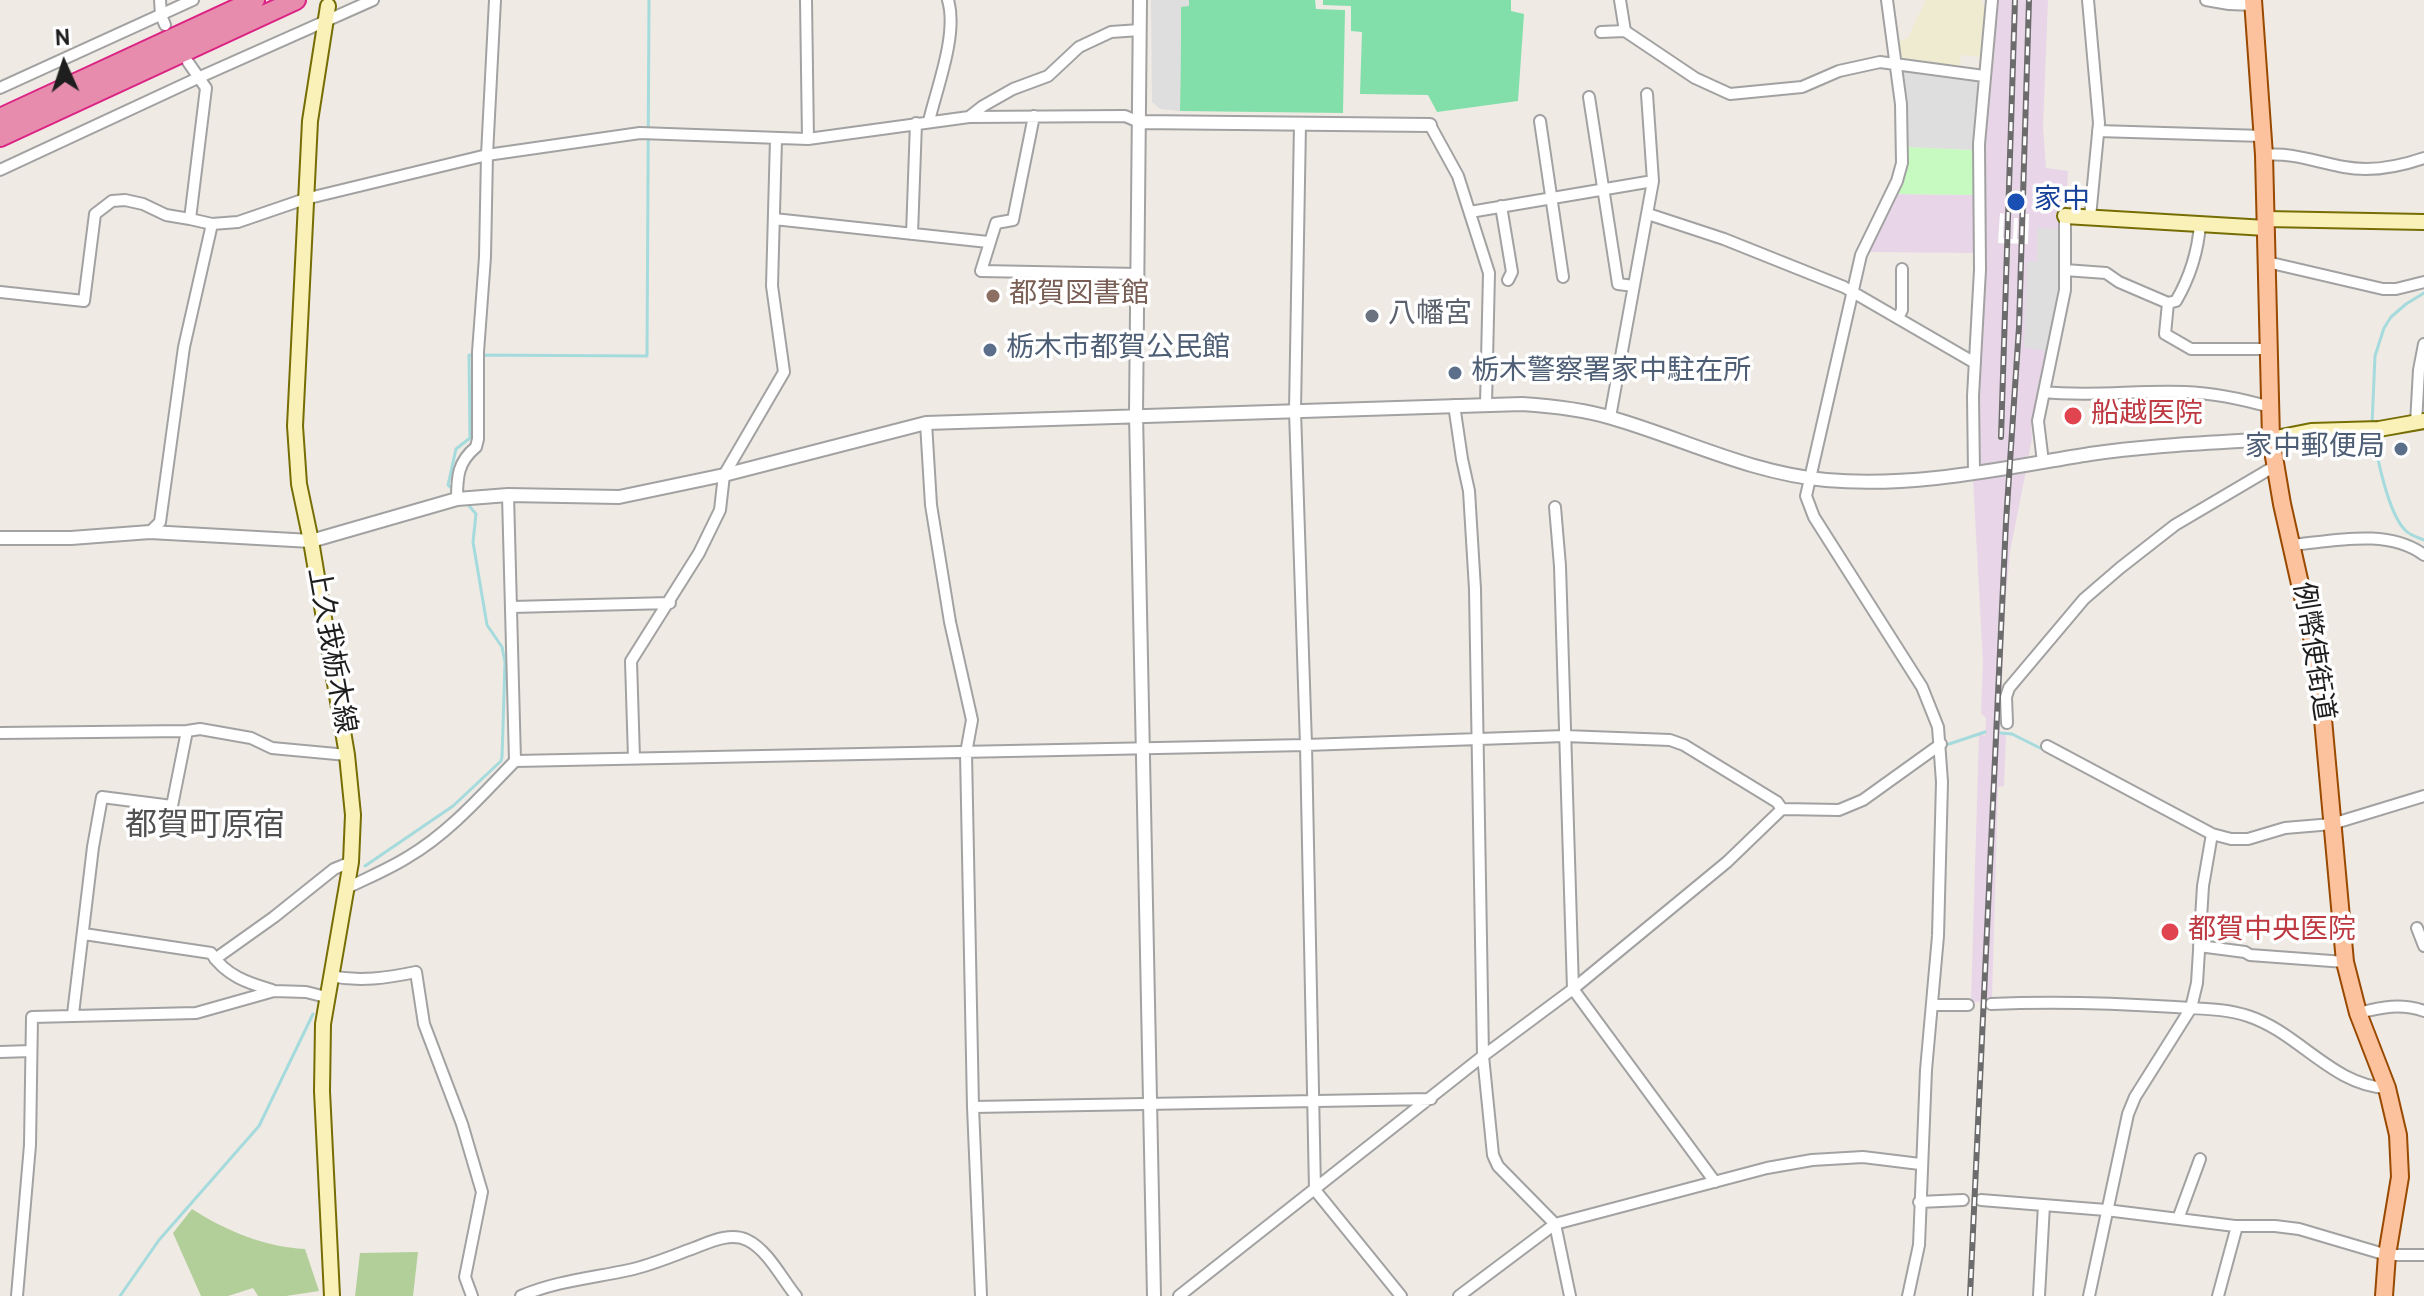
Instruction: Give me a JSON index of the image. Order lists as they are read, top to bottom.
{
  "streets": {
    "main road": ["上久我栃木線", "例幣使街道"]
  },
  "districts": ["都賀町原宿"],
  "places": [
    "家中",
    "都賀図書館",
    "八幡宮",
    "栃木市都賀公民館",
    "栃木警察署家中駐在所",
    "船越医院",
    "家中郵便局",
    "都賀中央医院"
  ],
  "north": "top"
}
